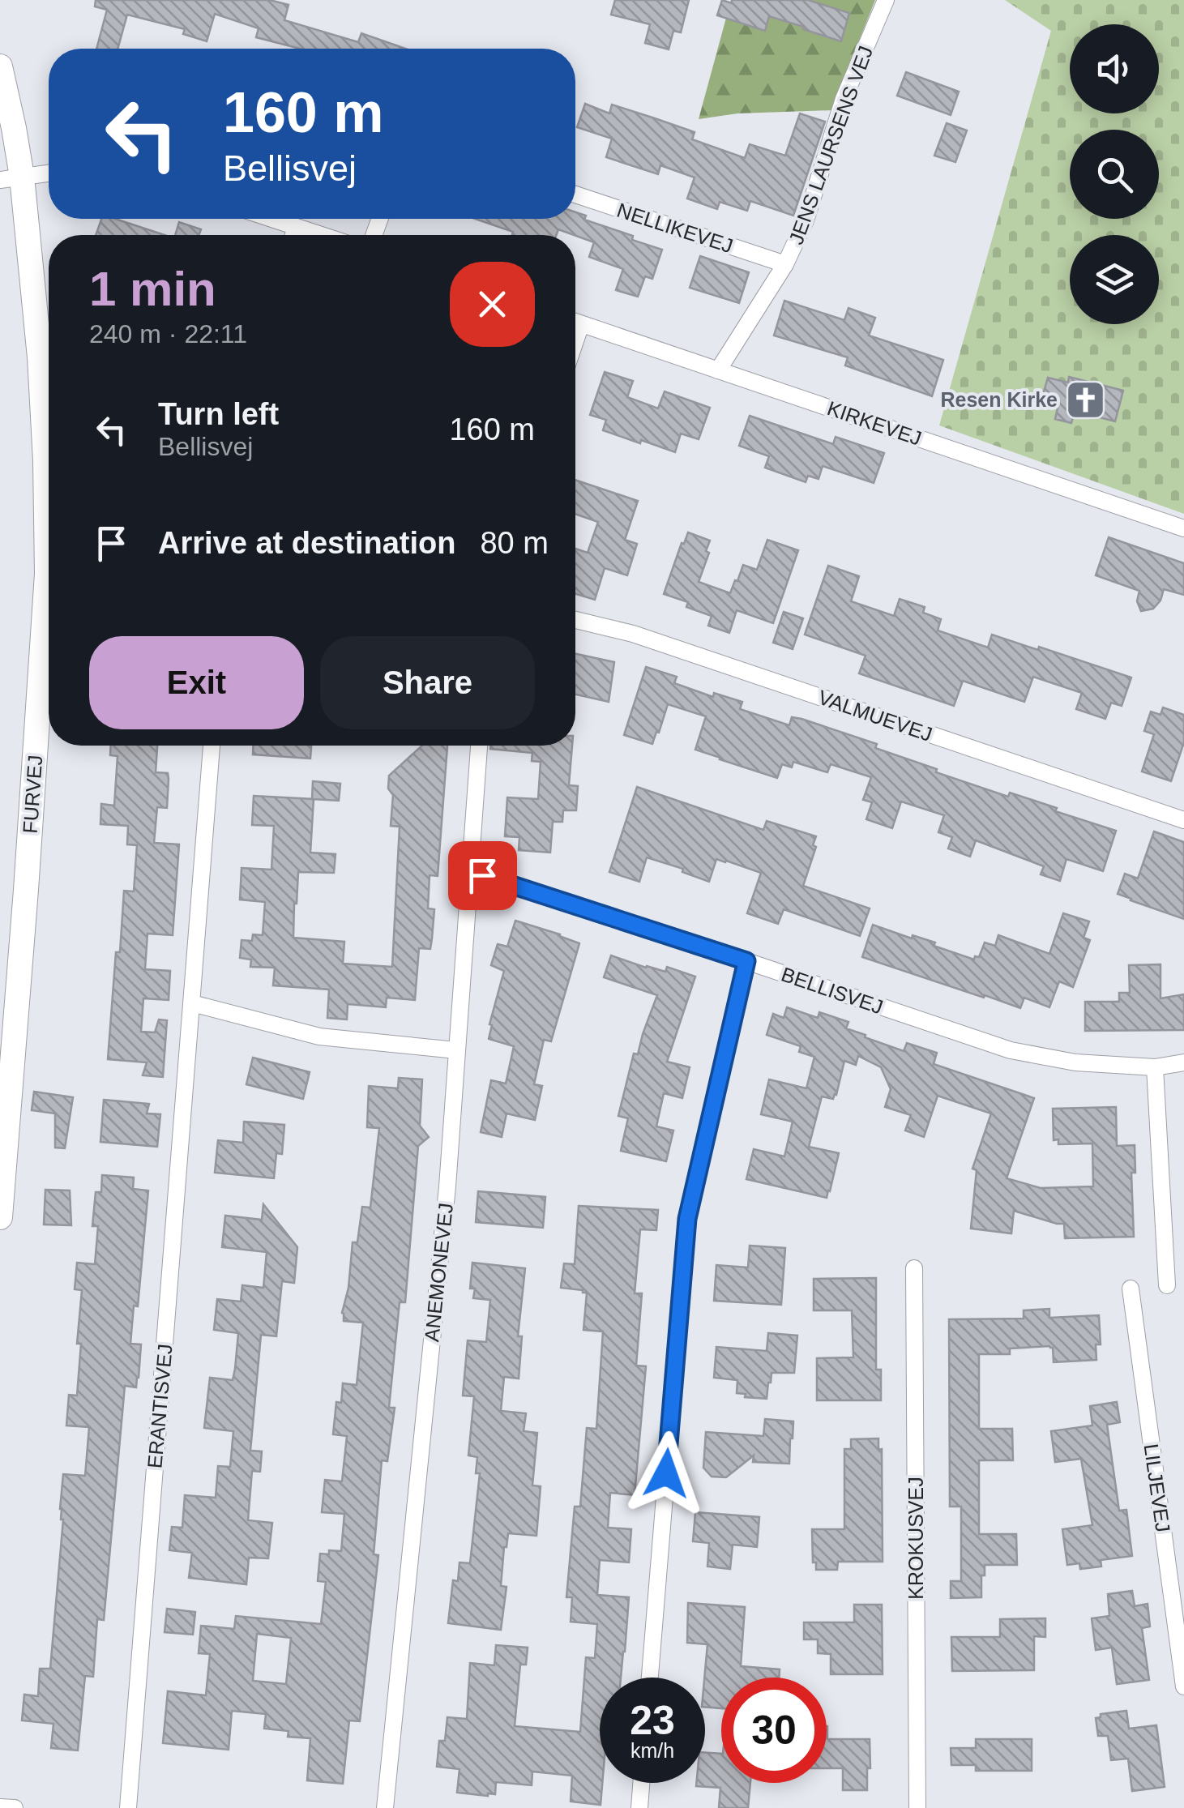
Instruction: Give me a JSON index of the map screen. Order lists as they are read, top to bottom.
{
  "streets": {
    "main road": ["FURVEJ"],
    "street": [
      "JENS LAURSENS VEJ",
      "NELLIKEVEJ",
      "KIRKEVEJ",
      "VALMUEVEJ",
      "BELLISVEJ",
      "ANEMONEVEJ",
      "ERANTISVEJ",
      "LILJEVEJ",
      "KROKUSVEJ"
    ]
  },
  "crossings": [
    ["JENS LAURSENS VEJ", "NELLIKEVEJ"],
    ["JENS LAURSENS VEJ", "KIRKEVEJ"],
    ["BELLISVEJ", "ANEMONEVEJ"]
  ],
  "places": {
    "church": ["Resen Kirke"]
  },
  "page": {
    "turn": ["160 m", "Bellisvej"],
    "heading": ["1 min", "240 m · 22:11"],
    "list": [
      {
        "name": "Turn left",
        "note": "Bellisvej",
        "value": "160 m"
      },
      {
        "name": "Arrive at destination",
        "value": "80 m"
      }
    ],
    "buttons": ["Exit", "Share"],
    "speed": "23 km/h",
    "limit": "30"
  }
}
